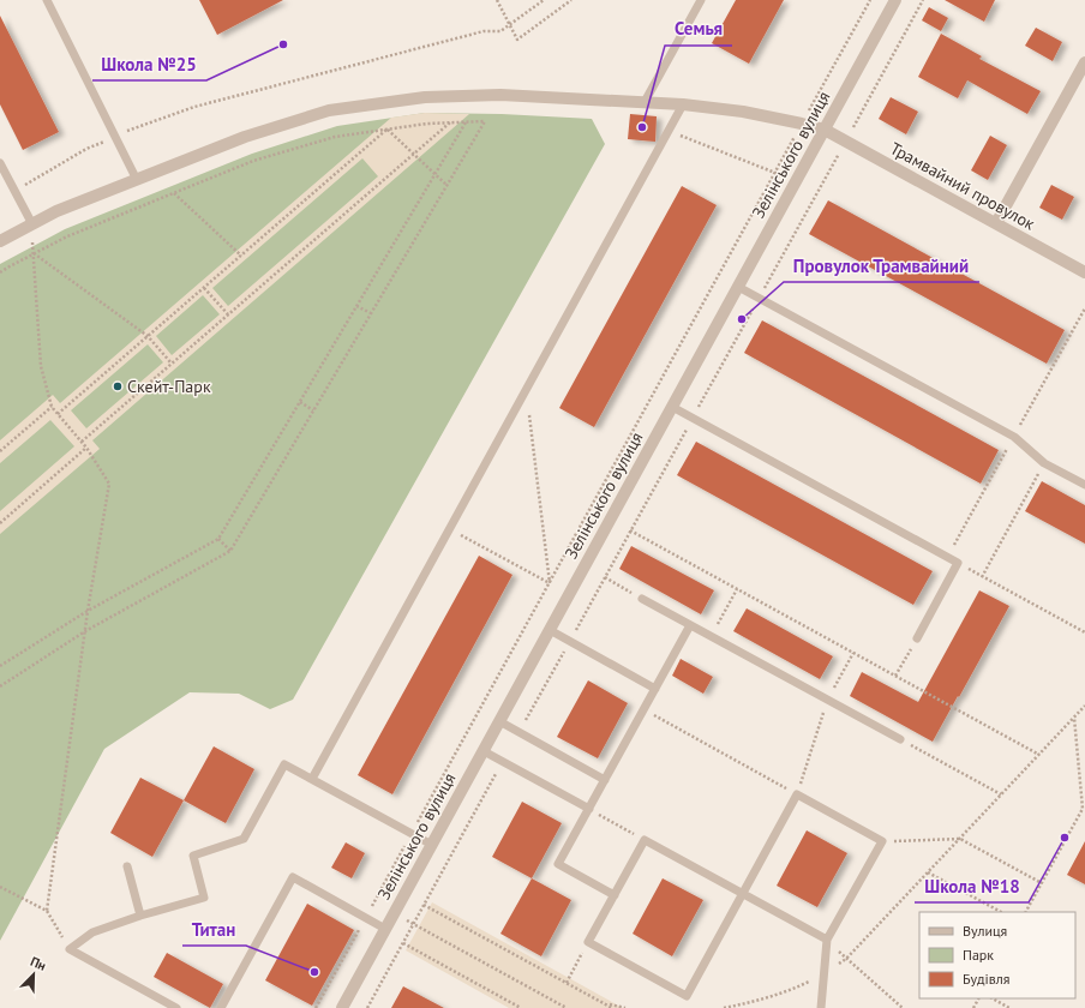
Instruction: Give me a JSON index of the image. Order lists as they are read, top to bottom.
{
  "streets": {
    "street": ["Зелінського вулиця", "Трамвайний провулок"]
  },
  "crossings": [
    ["Зелінського вулиця", "Трамвайний провулок"]
  ],
  "places": [
    "Школа №25",
    "Семья",
    "Провулок Трамвайний",
    "Скейт-Парк",
    "Школа №18",
    "Титан"
  ],
  "legend": ["Вулиця", "Парк", "Будівля"],
  "north": "top right"
}
